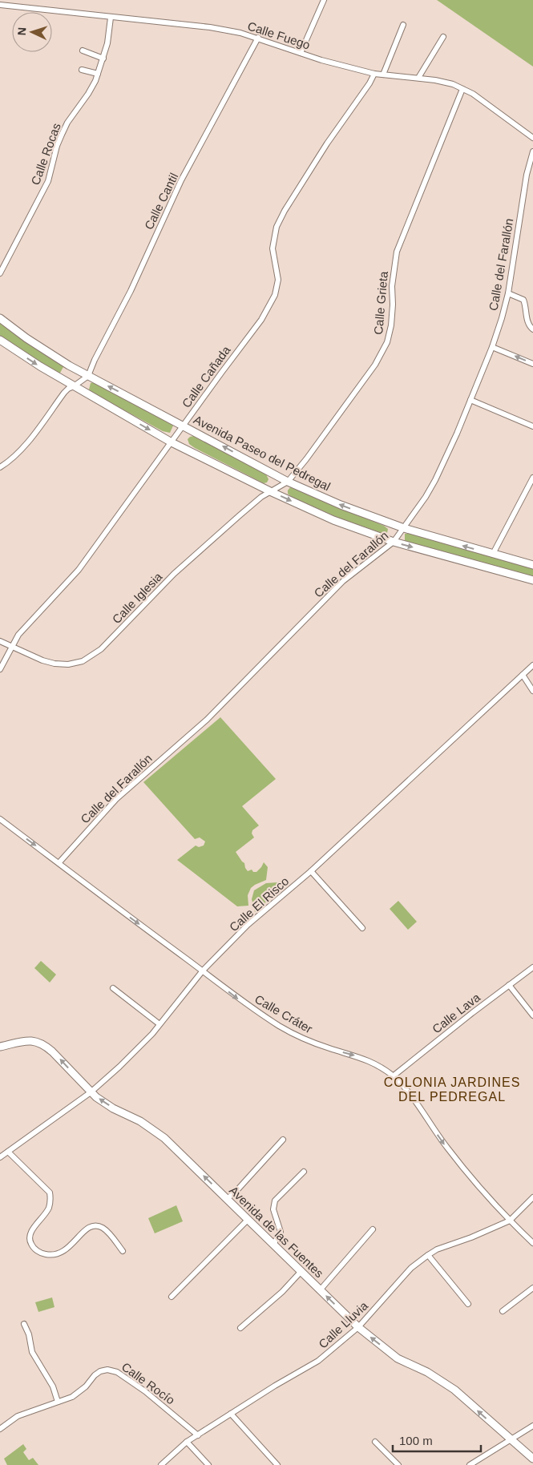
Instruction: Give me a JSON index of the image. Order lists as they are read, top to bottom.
{
  "streets": {
    "main road": ["Avenida Paseo del Pedregal", "Avenida de las Fuentes"],
    "street": [
      "Calle Fuego",
      "Calle Rocas",
      "Calle Cantil",
      "Calle del Farallón",
      "Calle Grieta",
      "Calle Cañada",
      "Calle Iglesia",
      "Calle El Risco",
      "Calle Lava",
      "Calle Cráter",
      "Calle Lluvia",
      "Calle Rocío"
    ]
  },
  "crossings": [
    ["Calle Fuego", "Calle Rocas"],
    ["Calle Fuego", "Calle Cantil"],
    ["Calle Fuego", "Calle Grieta"],
    ["Calle Fuego", "Calle Cañada"],
    ["Calle Cantil", "Avenida Paseo del Pedregal"],
    ["Calle del Farallón", "Avenida Paseo del Pedregal"],
    ["Calle del Farallón", "Calle Cráter"],
    ["Calle Grieta", "Avenida Paseo del Pedregal"],
    ["Calle Grieta", "Calle Iglesia"],
    ["Calle Cañada", "Avenida Paseo del Pedregal"],
    ["Calle Cañada", "Calle Iglesia"],
    ["Calle El Risco", "Calle Cráter"],
    ["Calle El Risco", "Avenida de las Fuentes"],
    ["Calle Lava", "Calle Cráter"],
    ["Calle Cráter", "Calle Lluvia"],
    ["Avenida de las Fuentes", "Calle Lluvia"],
    ["Calle Lluvia", "Calle Rocío"]
  ],
  "one_way": ["Calle Cráter", "Avenida de las Fuentes"],
  "districts": ["COLONIA JARDINES DEL PEDREGAL"],
  "scale_bar": "100 m",
  "north": "left"
}
